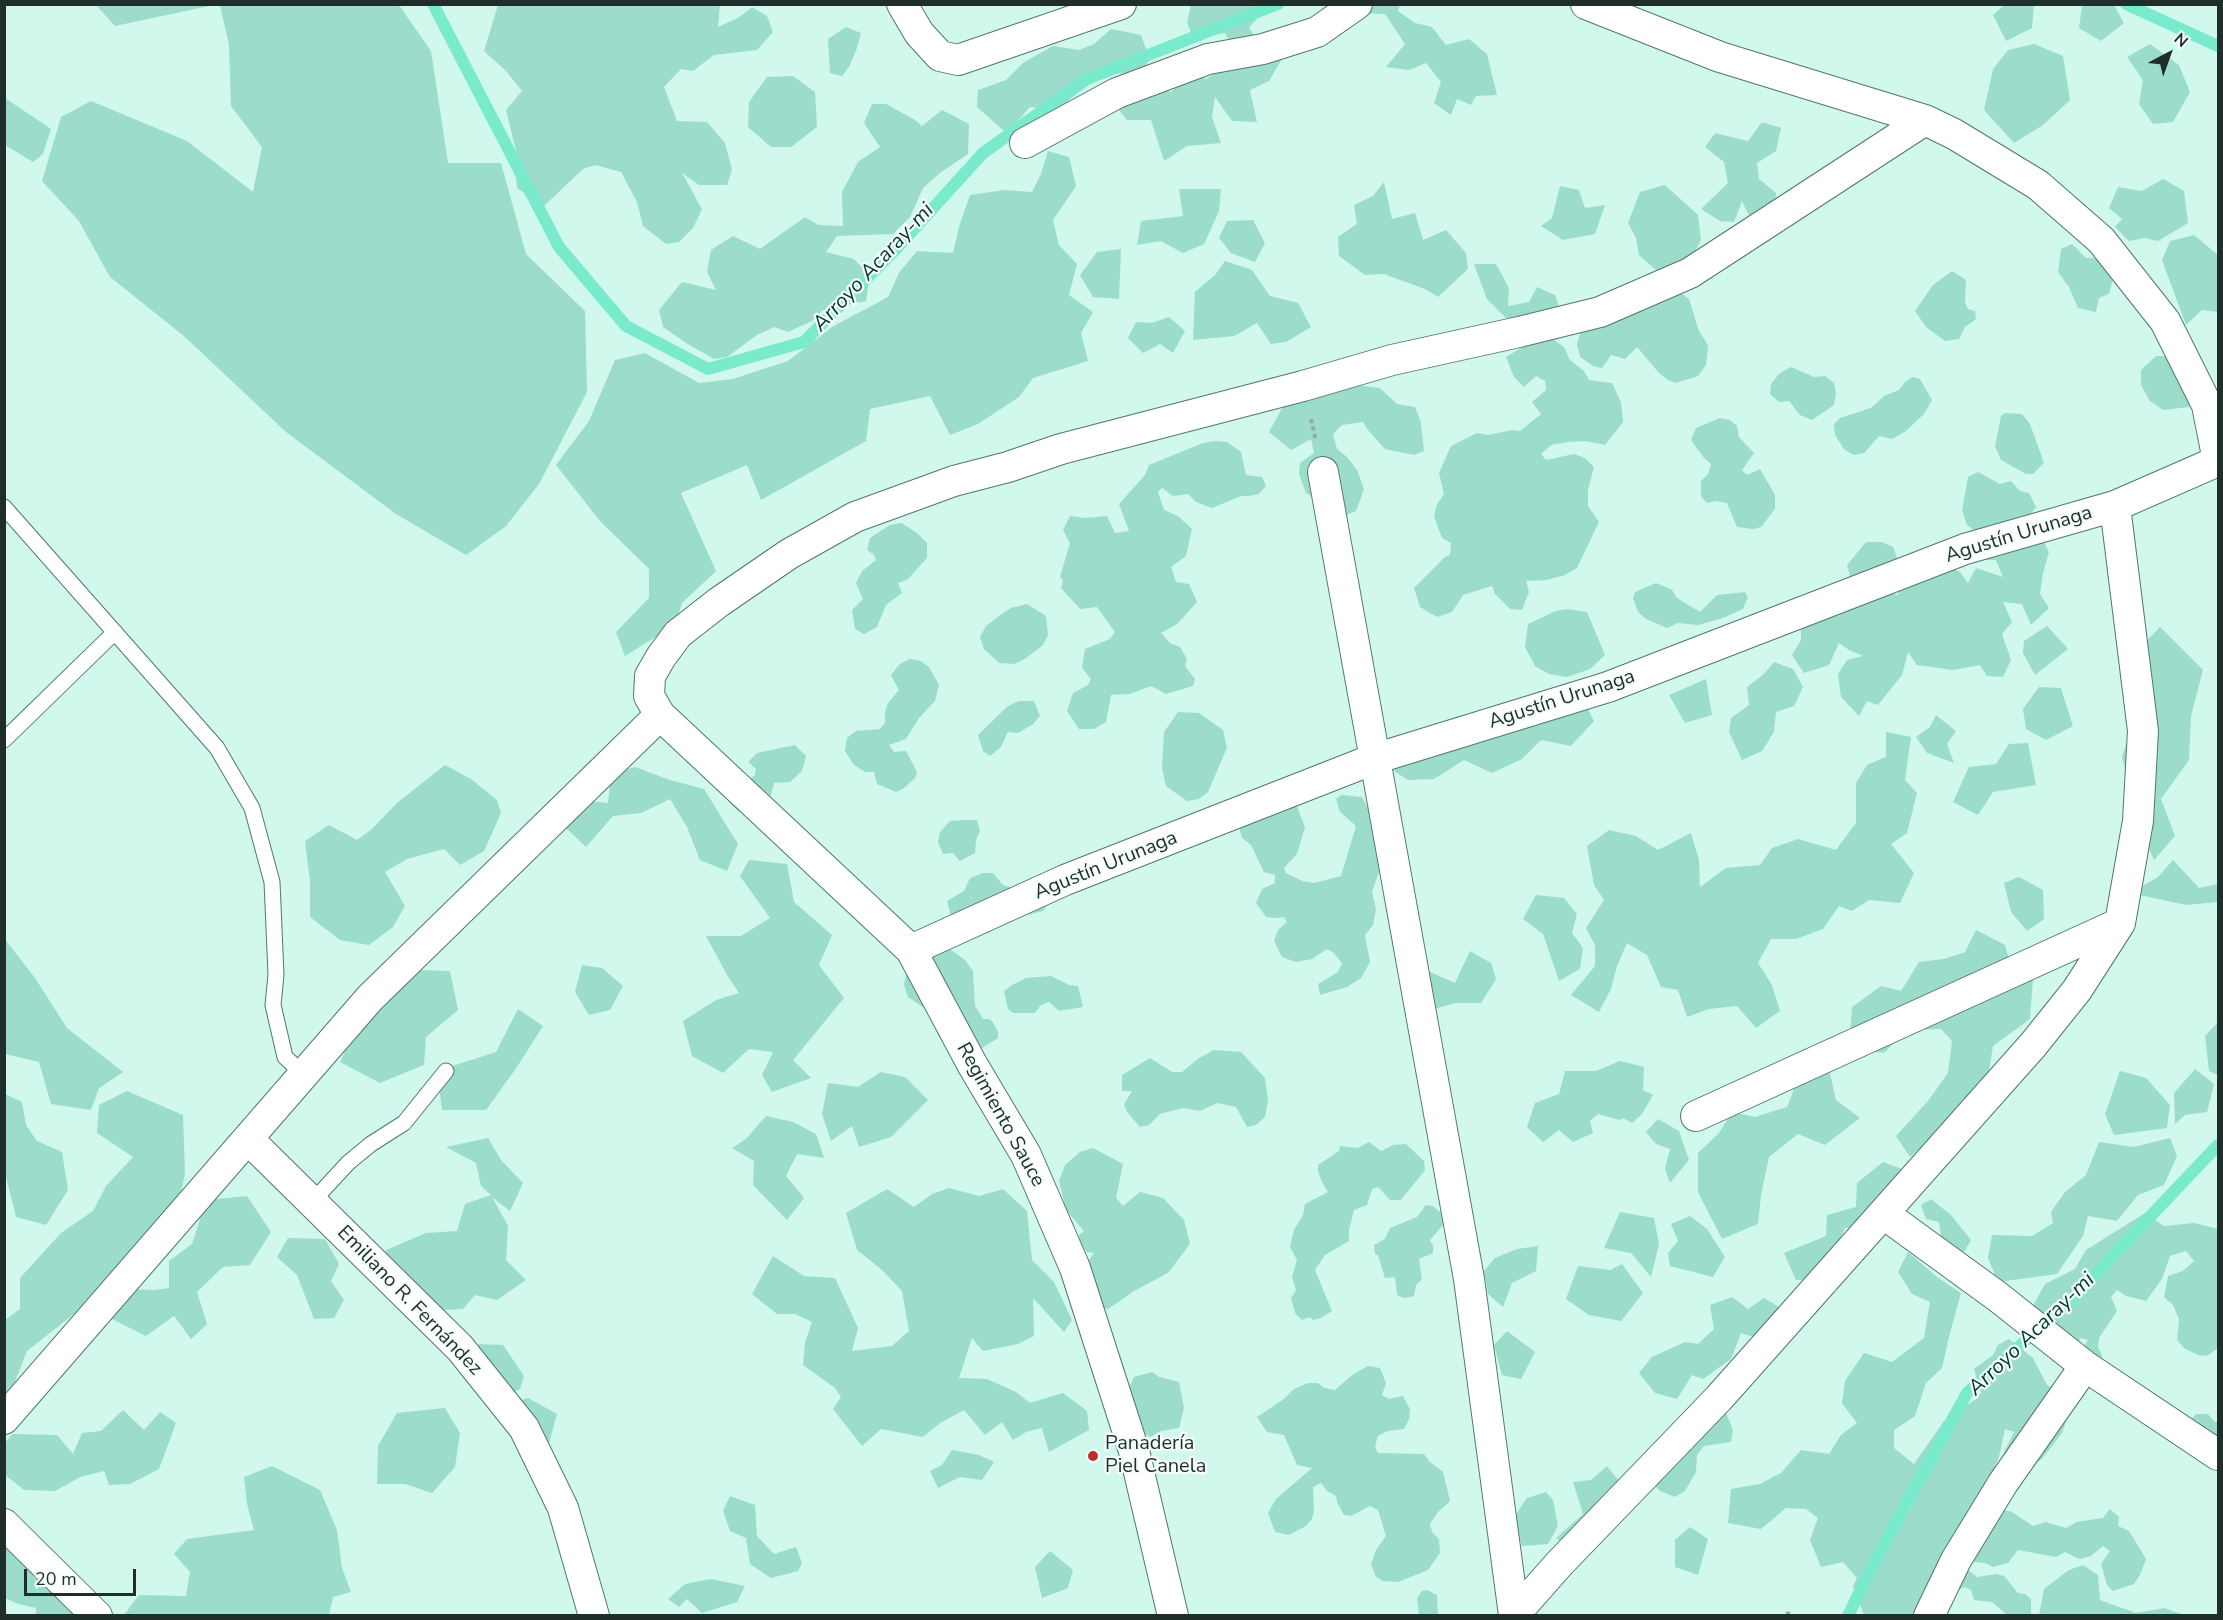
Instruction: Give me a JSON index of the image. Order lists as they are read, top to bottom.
{
  "streets": {
    "street": ["Agustín Urunaga", "Regimiento Sauce", "Emiliano R. Fernández"]
  },
  "crossings": [
    ["Agustín Urunaga", "Regimiento Sauce"]
  ],
  "water": ["Arroyo Acaray-mi"],
  "places": ["Panadería Piel Canela"],
  "scale_bar": "20 m",
  "north": "top right"
}
